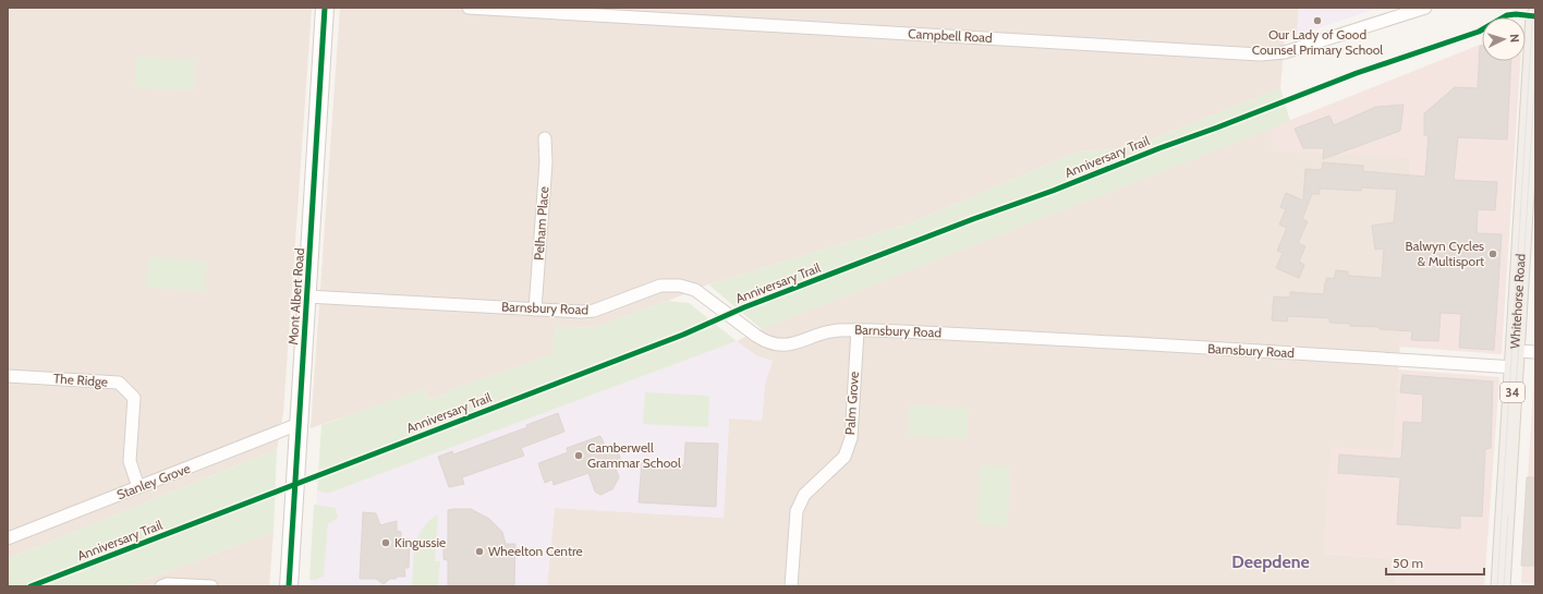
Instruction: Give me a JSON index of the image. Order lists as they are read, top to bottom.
{
  "streets": {
    "main road": ["Mont Albert Road", "Whitehorse Road", "34"],
    "street": [
      "Campbell Road",
      "Pelham Place",
      "Barnsbury Road",
      "The Ridge",
      "Palm Grove",
      "Stanley Grove"
    ],
    "cycle path": ["Anniversary Trail"]
  },
  "crossings": [
    ["Pelham Place", "Barnsbury Road"],
    ["Mont Albert Road", "Barnsbury Road"],
    ["Mont Albert Road", "Stanley Grove"],
    ["Whitehorse Road", "Barnsbury Road"],
    ["Barnsbury Road", "Palm Grove"],
    ["The Ridge", "Stanley Grove"]
  ],
  "districts": ["Deepdene"],
  "places": [
    "Our Lady of Good Counsel Primary School",
    "Balwyn Cycles & Multisport",
    "Camberwell Grammar School",
    "Kingussie",
    "Wheelton Centre"
  ],
  "scale_bar": "50 m",
  "north": "right"
}
